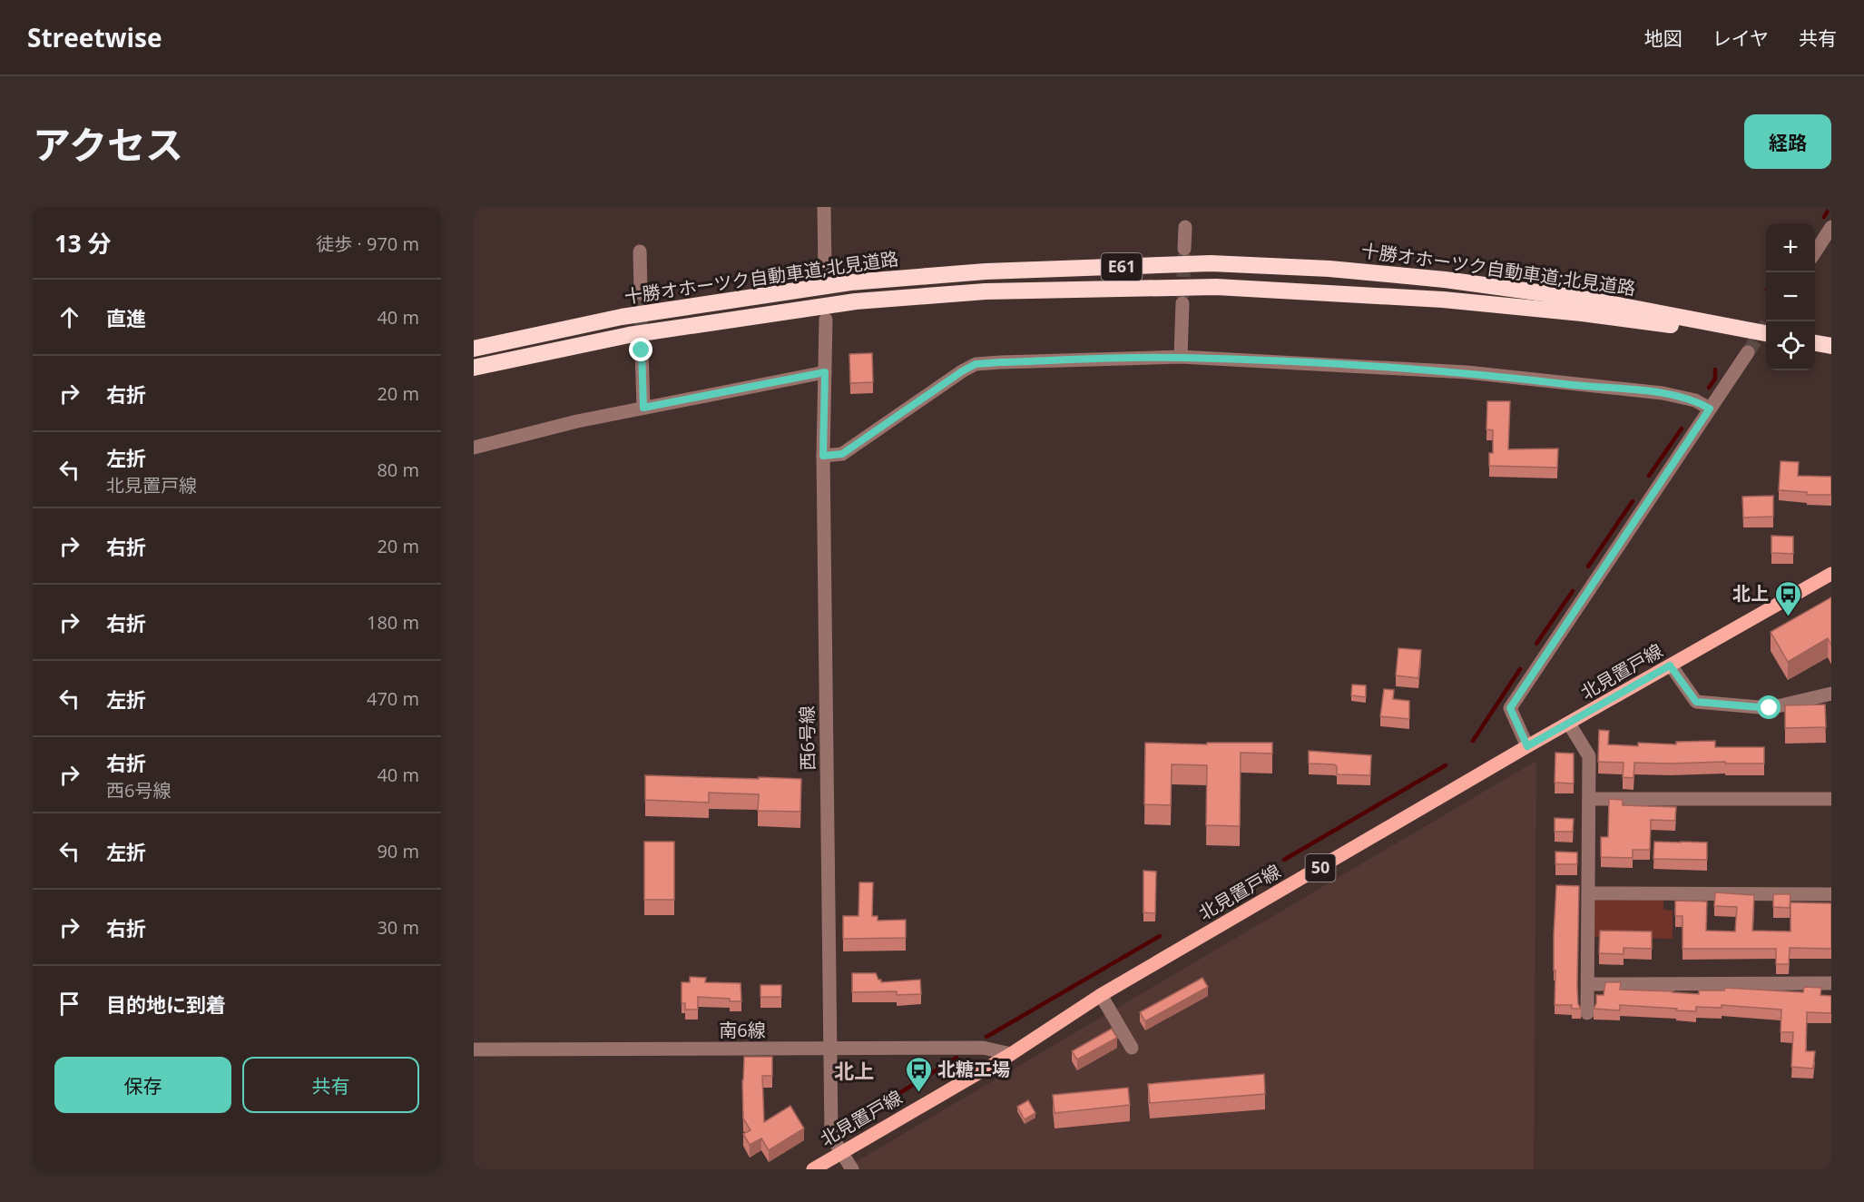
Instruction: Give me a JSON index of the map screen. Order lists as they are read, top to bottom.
{
  "streets": {
    "highway": ["E61", "十勝オホーツク自動車道;北見道路"],
    "main road": ["北見置戸線", "50"],
    "street": ["西6号線", "南6線"]
  },
  "crossings": [
    ["北見置戸線", "西6号線"],
    ["北見置戸線", "南6線"],
    ["西6号線", "南6線"]
  ],
  "districts": ["北上"],
  "places": {
    "bus stop": ["北上", "北糖工場"]
  },
  "page": {
    "header": "Streetwise",
    "nav": ["地図", "レイヤ", "共有"],
    "title": "アクセス",
    "buttons": [
      "経路",
      ["保存", "共有"]
    ],
    "heading": ["13 分", "徒歩 · 970 m"],
    "map_buttons": ["+", "−"],
    "list": [
      ["直進", "40 m"],
      ["右折", "20 m"],
      ["左折", "北見置戸線", "80 m"],
      ["右折", "20 m"],
      ["右折", "180 m"],
      ["左折", "470 m"],
      ["右折", "西6号線", "40 m"],
      ["左折", "90 m"],
      ["右折", "30 m"],
      "目的地に到着"
    ]
  }
}
